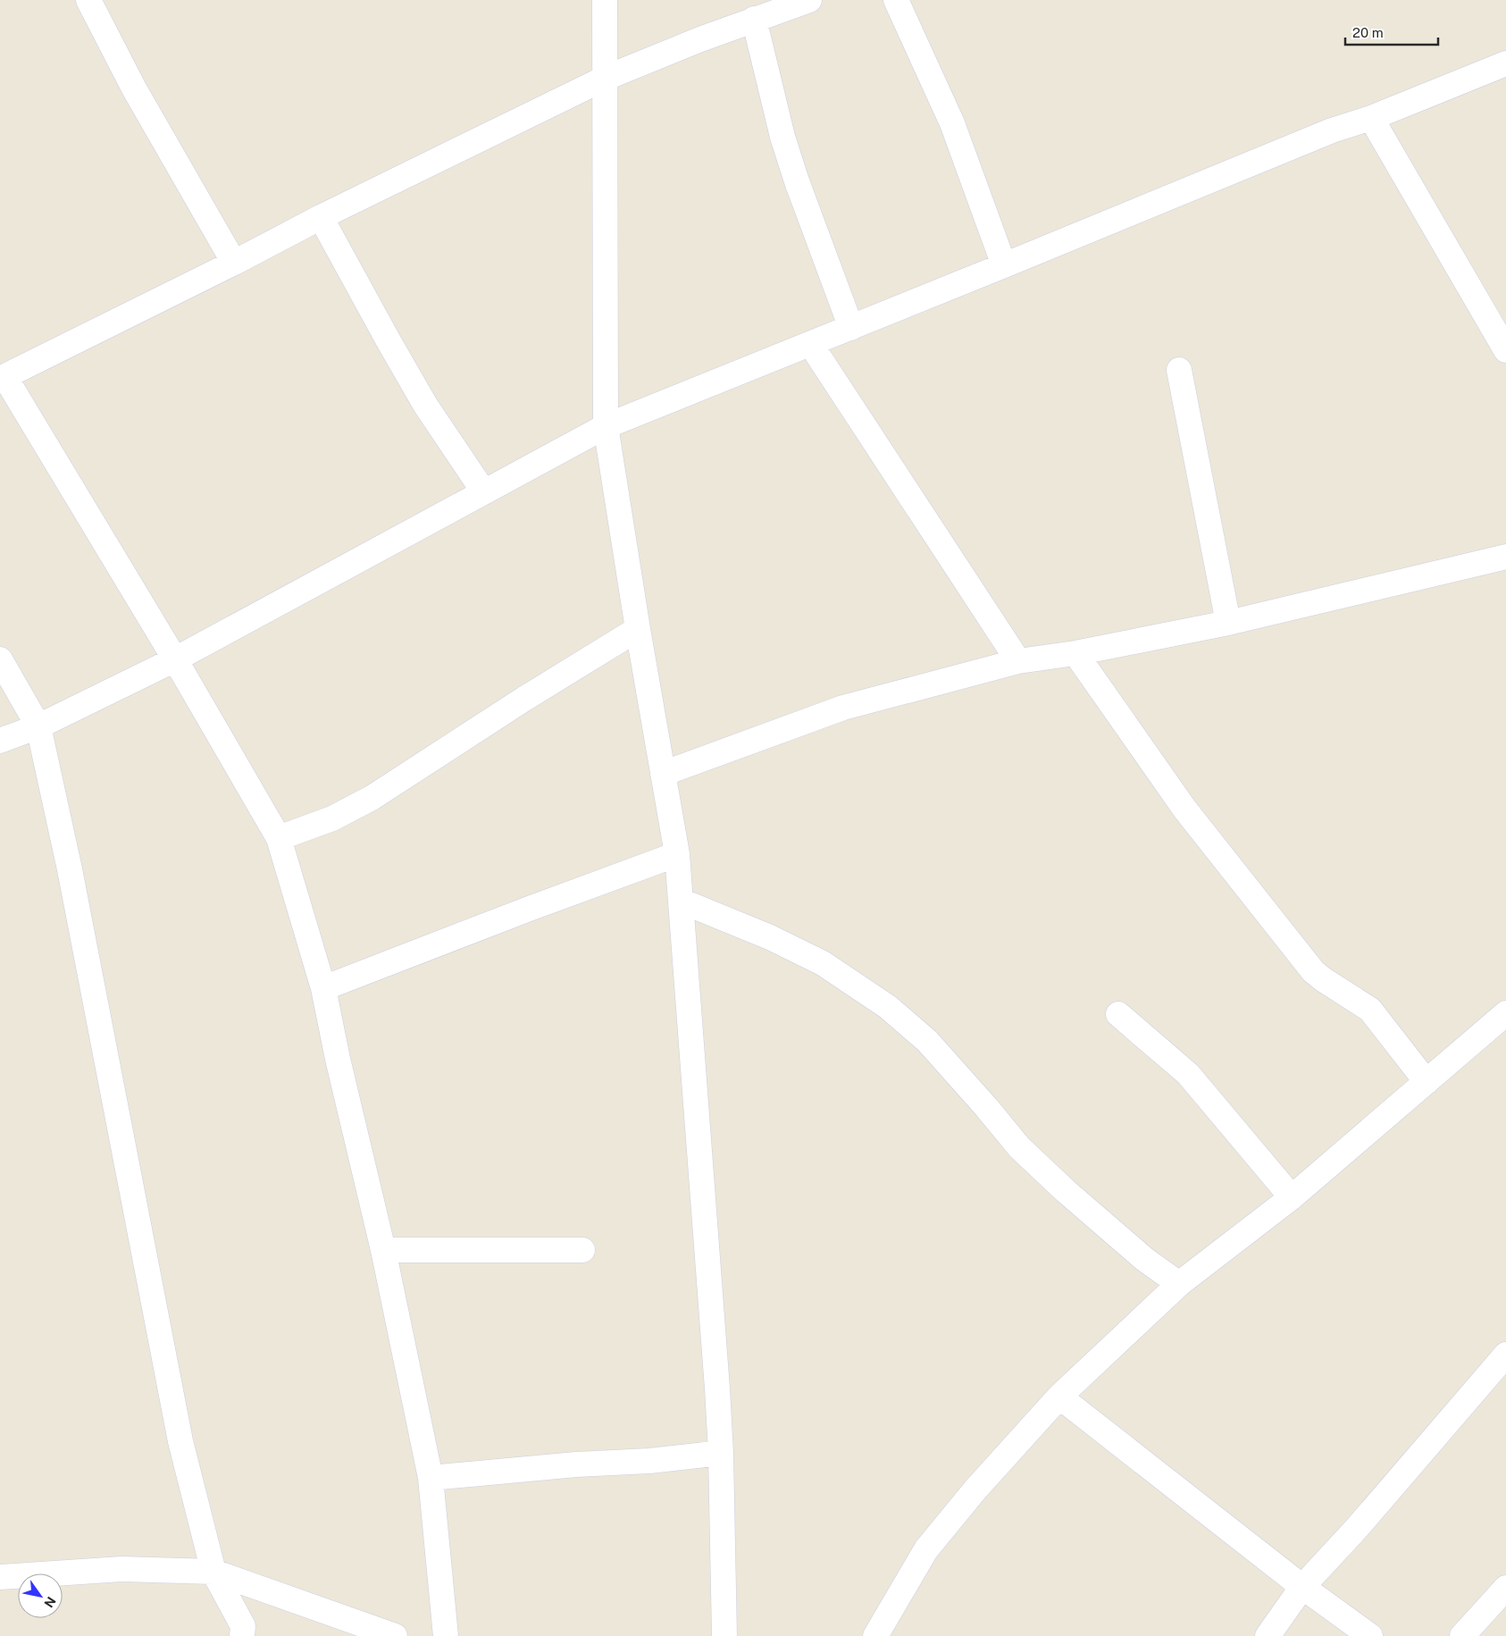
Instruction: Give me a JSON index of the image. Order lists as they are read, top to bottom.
{
  "scale_bar": "20 m",
  "north": "bottom right"
}
